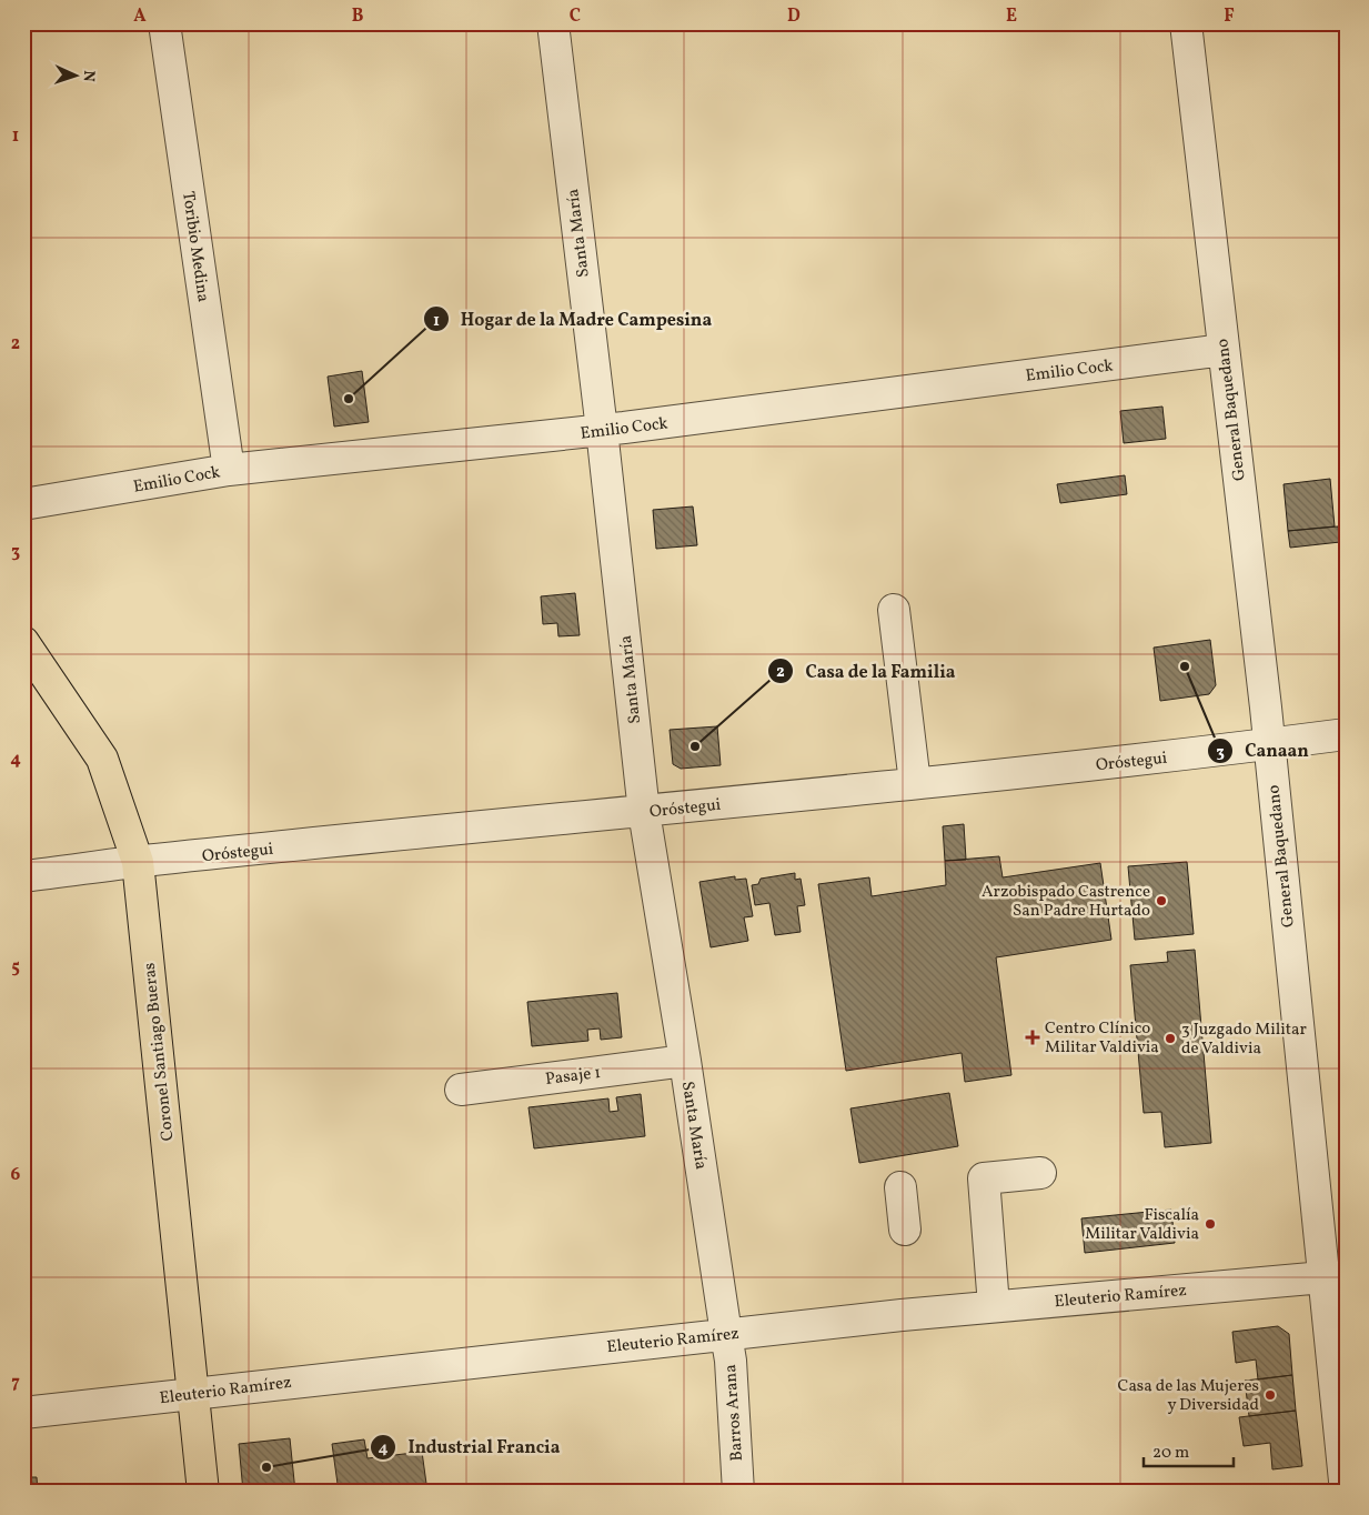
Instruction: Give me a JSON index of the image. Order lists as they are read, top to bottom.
{
  "streets": {
    "main road": ["Coronel Santiago Bueras"],
    "street": [
      "Santa María",
      "Toribio Medina",
      "Emilio Cock",
      "General Baquedano",
      "Oróstegui",
      "Pasaje 1",
      "Eleuterio Ramírez",
      "Barros Arana"
    ]
  },
  "crossings": [
    ["Santa María", "Emilio Cock"],
    ["Santa María", "Oróstegui"],
    ["Santa María", "Pasaje 1"],
    ["Santa María", "Eleuterio Ramírez"],
    ["Santa María", "Barros Arana"],
    ["Toribio Medina", "Emilio Cock"],
    ["Emilio Cock", "General Baquedano"],
    ["General Baquedano", "Oróstegui"],
    ["General Baquedano", "Eleuterio Ramírez"],
    ["Oróstegui", "Coronel Santiago Bueras"],
    ["Coronel Santiago Bueras", "Eleuterio Ramírez"],
    ["Eleuterio Ramírez", "Barros Arana"]
  ],
  "places": {
    "other": [
      "Hogar de la Madre Campesina",
      "Canaan",
      "Casa de la Familia",
      "Arzobispado Castrence San Padre Hurtado",
      "3 Juzgado Militar de Valdivia",
      "Fiscalía Militar Valdivia",
      "Casa de las Mujeres y Diversidad",
      "Industrial Francia"
    ],
    "health": ["Centro Clínico Militar Valdivia"]
  },
  "scale_bar": "20 m",
  "north": "right",
  "grid": {
    "columns": [
      "A",
      "B",
      "C",
      "D",
      "E",
      "F"
    ],
    "rows": [
      "1",
      "2",
      "3",
      "4",
      "5",
      "6",
      "7"
    ]
  }
}
